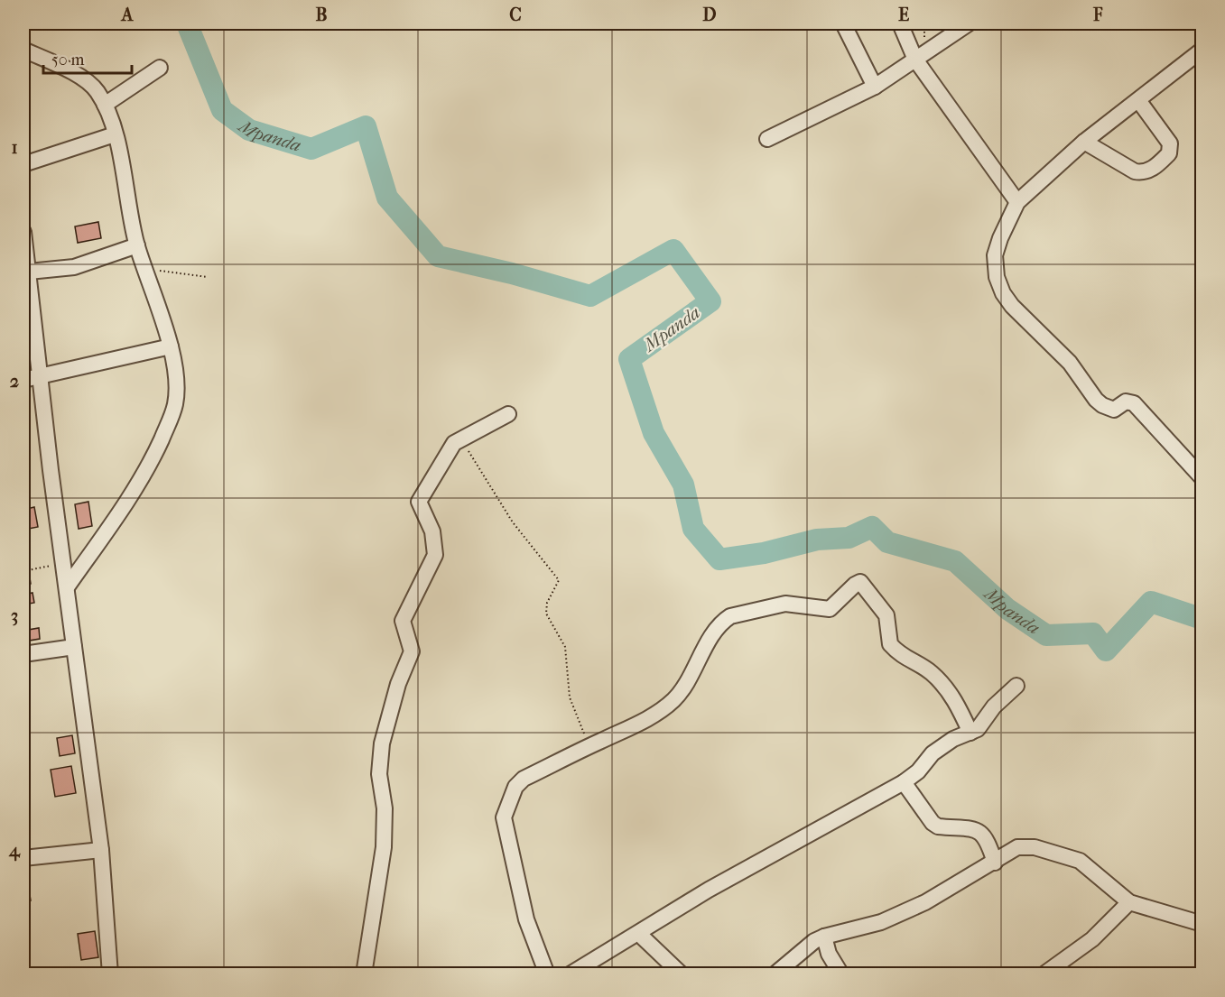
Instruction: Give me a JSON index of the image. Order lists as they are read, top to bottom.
{
  "water": ["Mpanda"],
  "scale_bar": "50 m",
  "grid": {
    "columns": [
      "A",
      "B",
      "C",
      "D",
      "E",
      "F"
    ],
    "rows": [
      "1",
      "2",
      "3",
      "4"
    ]
  }
}
